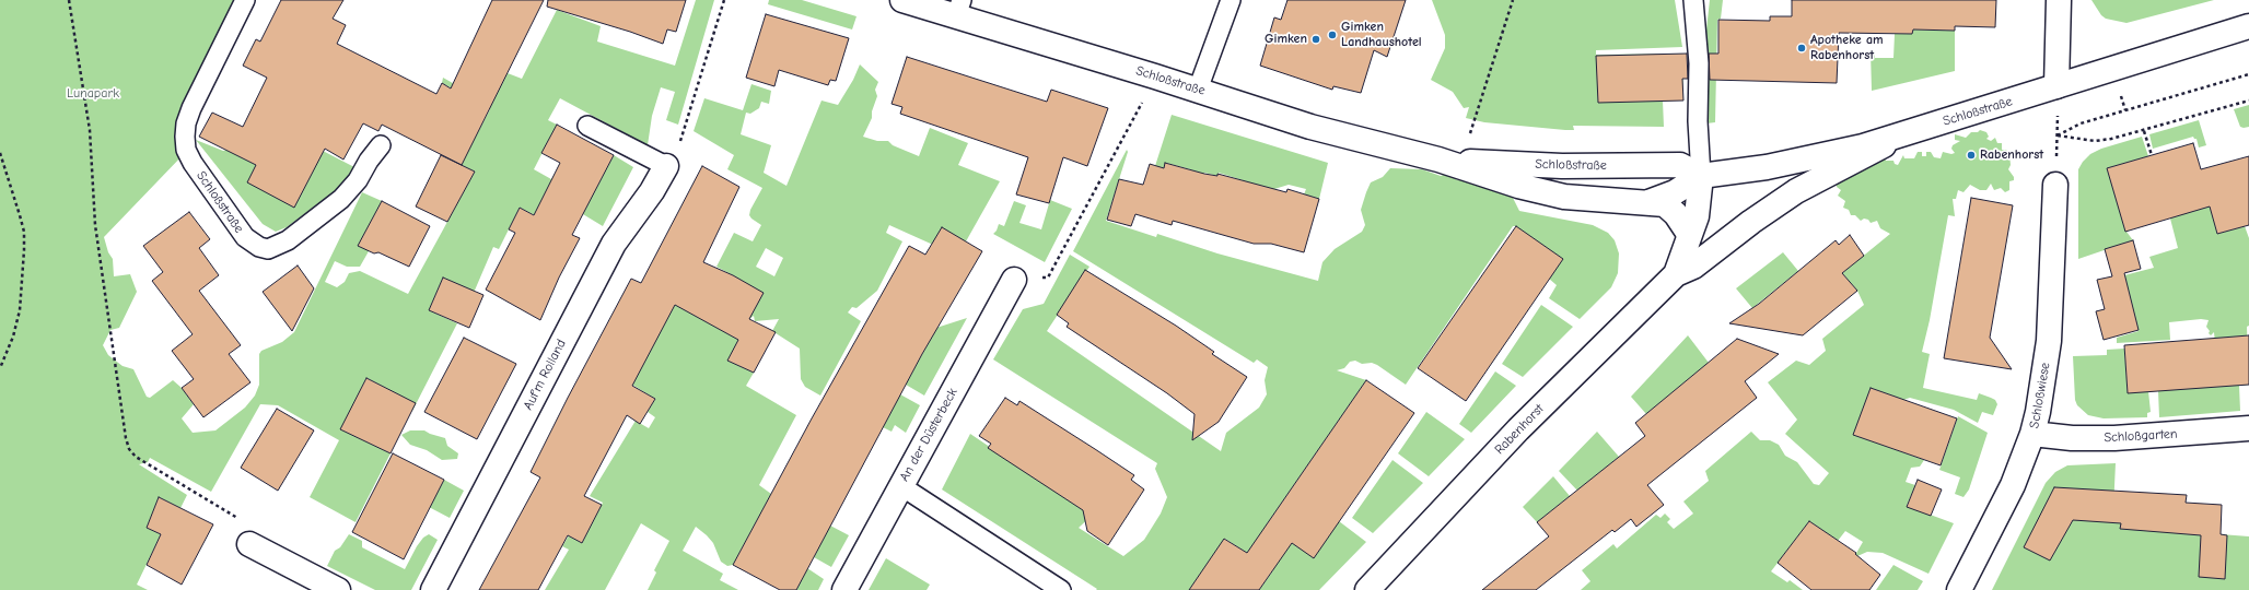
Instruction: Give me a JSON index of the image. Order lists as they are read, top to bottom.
{
  "streets": {
    "street": [
      "Schloßstraße",
      "Auf'm Rolland",
      "Schloßwiese",
      "Rabenhorst",
      "An der Düsterbeck",
      "Schloßgarten"
    ]
  },
  "crossings": [
    ["Schloßstraße", "Rabenhorst"],
    ["Schloßwiese", "Schloßgarten"]
  ],
  "parks": ["Lunapark"],
  "places": [
    "Gimken Landhaushotel",
    "Gimken",
    "Apotheke am Rabenhorst",
    "Rabenhorst"
  ]
}
